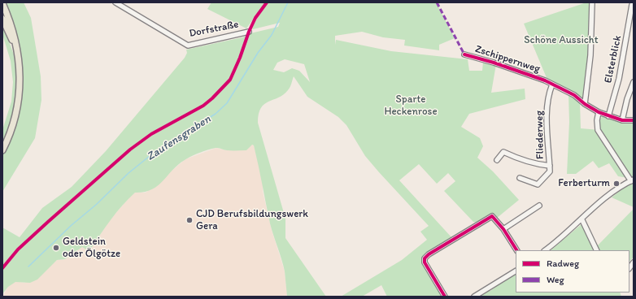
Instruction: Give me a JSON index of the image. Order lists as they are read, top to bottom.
{
  "streets": {
    "street": [
      "Dorfstraße",
      "Zschippernweg",
      "Elsterblick",
      "Fliederweg"
    ]
  },
  "crossings": [
    ["Zschippernweg", "Elsterblick"],
    ["Zschippernweg", "Fliederweg"]
  ],
  "water": ["Zaufensgraben"],
  "parks": ["Schöne Aussicht", "Sparte Heckenrose"],
  "places": ["Ferberturm", "CJD Berufsbildungswerk Gera", "Geldstein oder Ölgötze"],
  "legend": ["Radweg", "Weg"]
}
